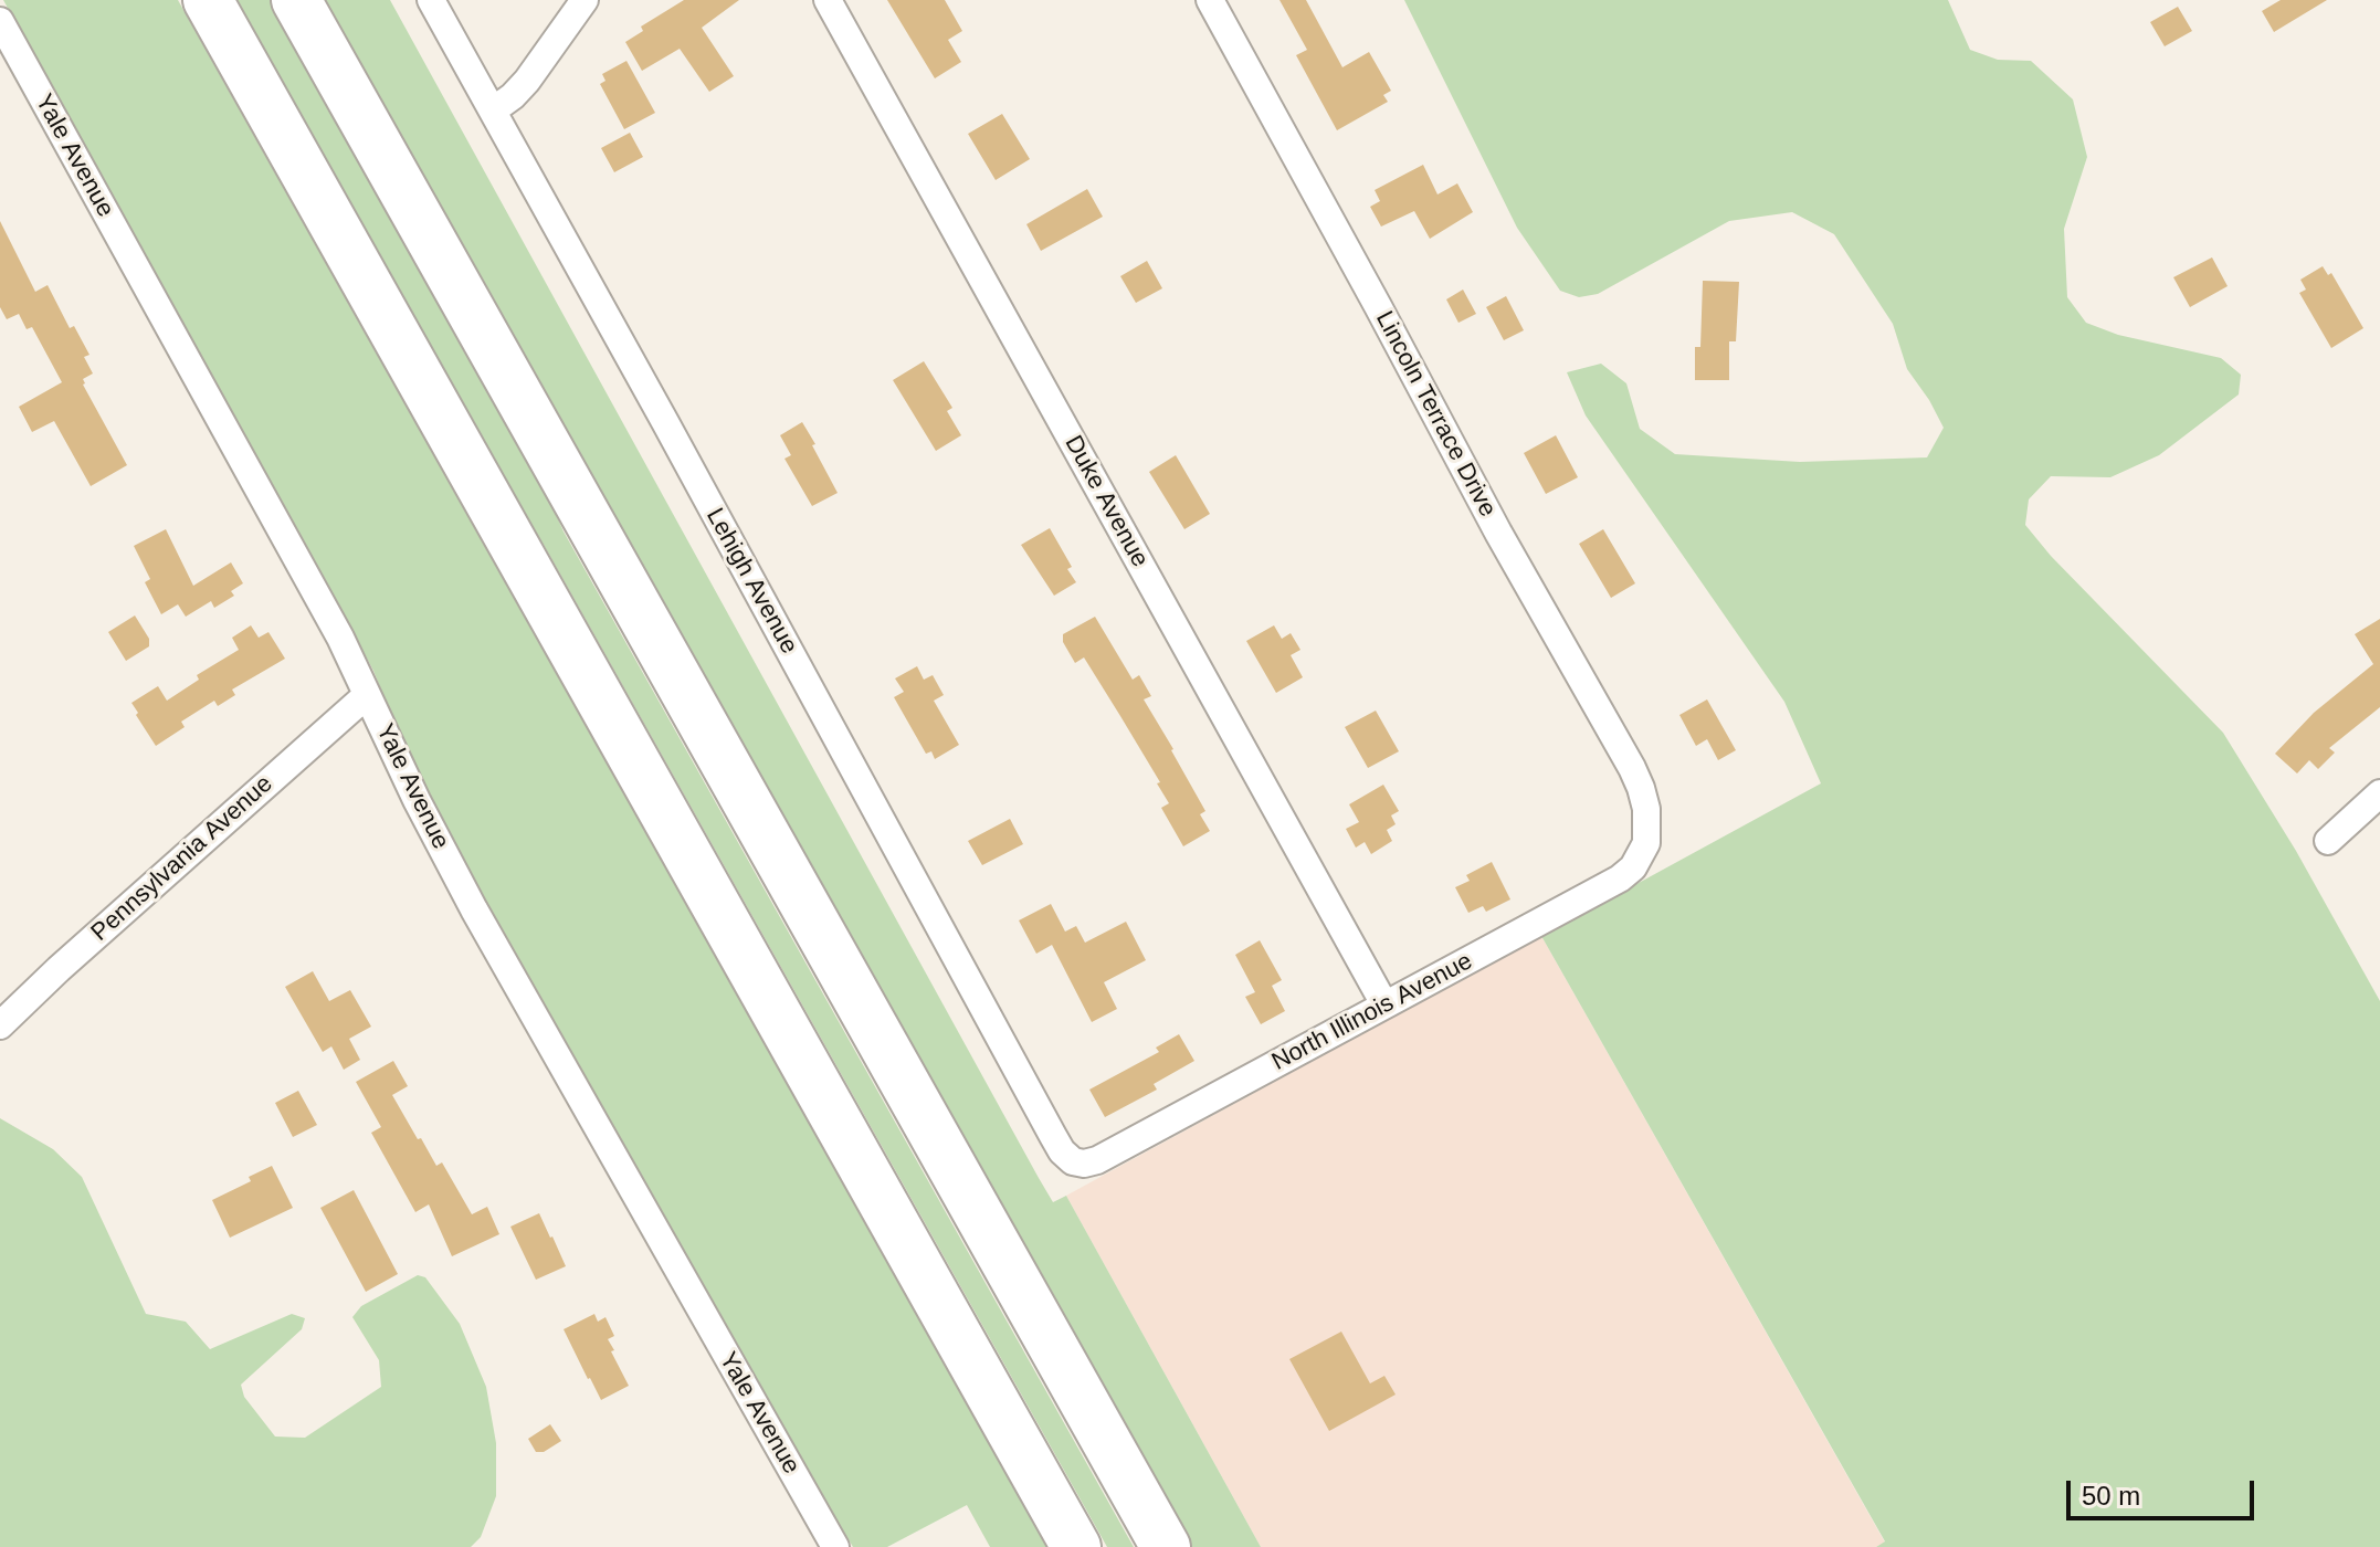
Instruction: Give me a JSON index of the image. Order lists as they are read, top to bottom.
{
  "streets": {
    "street": [
      "Yale Avenue",
      "Lincoln Terrace Drive",
      "Duke Avenue",
      "Lehigh Avenue",
      "Pennsylvania Avenue",
      "North Illinois Avenue"
    ]
  },
  "crossings": [
    ["Yale Avenue", "Pennsylvania Avenue"],
    ["Lincoln Terrace Drive", "North Illinois Avenue"],
    ["Duke Avenue", "North Illinois Avenue"],
    ["Lehigh Avenue", "North Illinois Avenue"]
  ],
  "scale_bar": "50 m"
}
